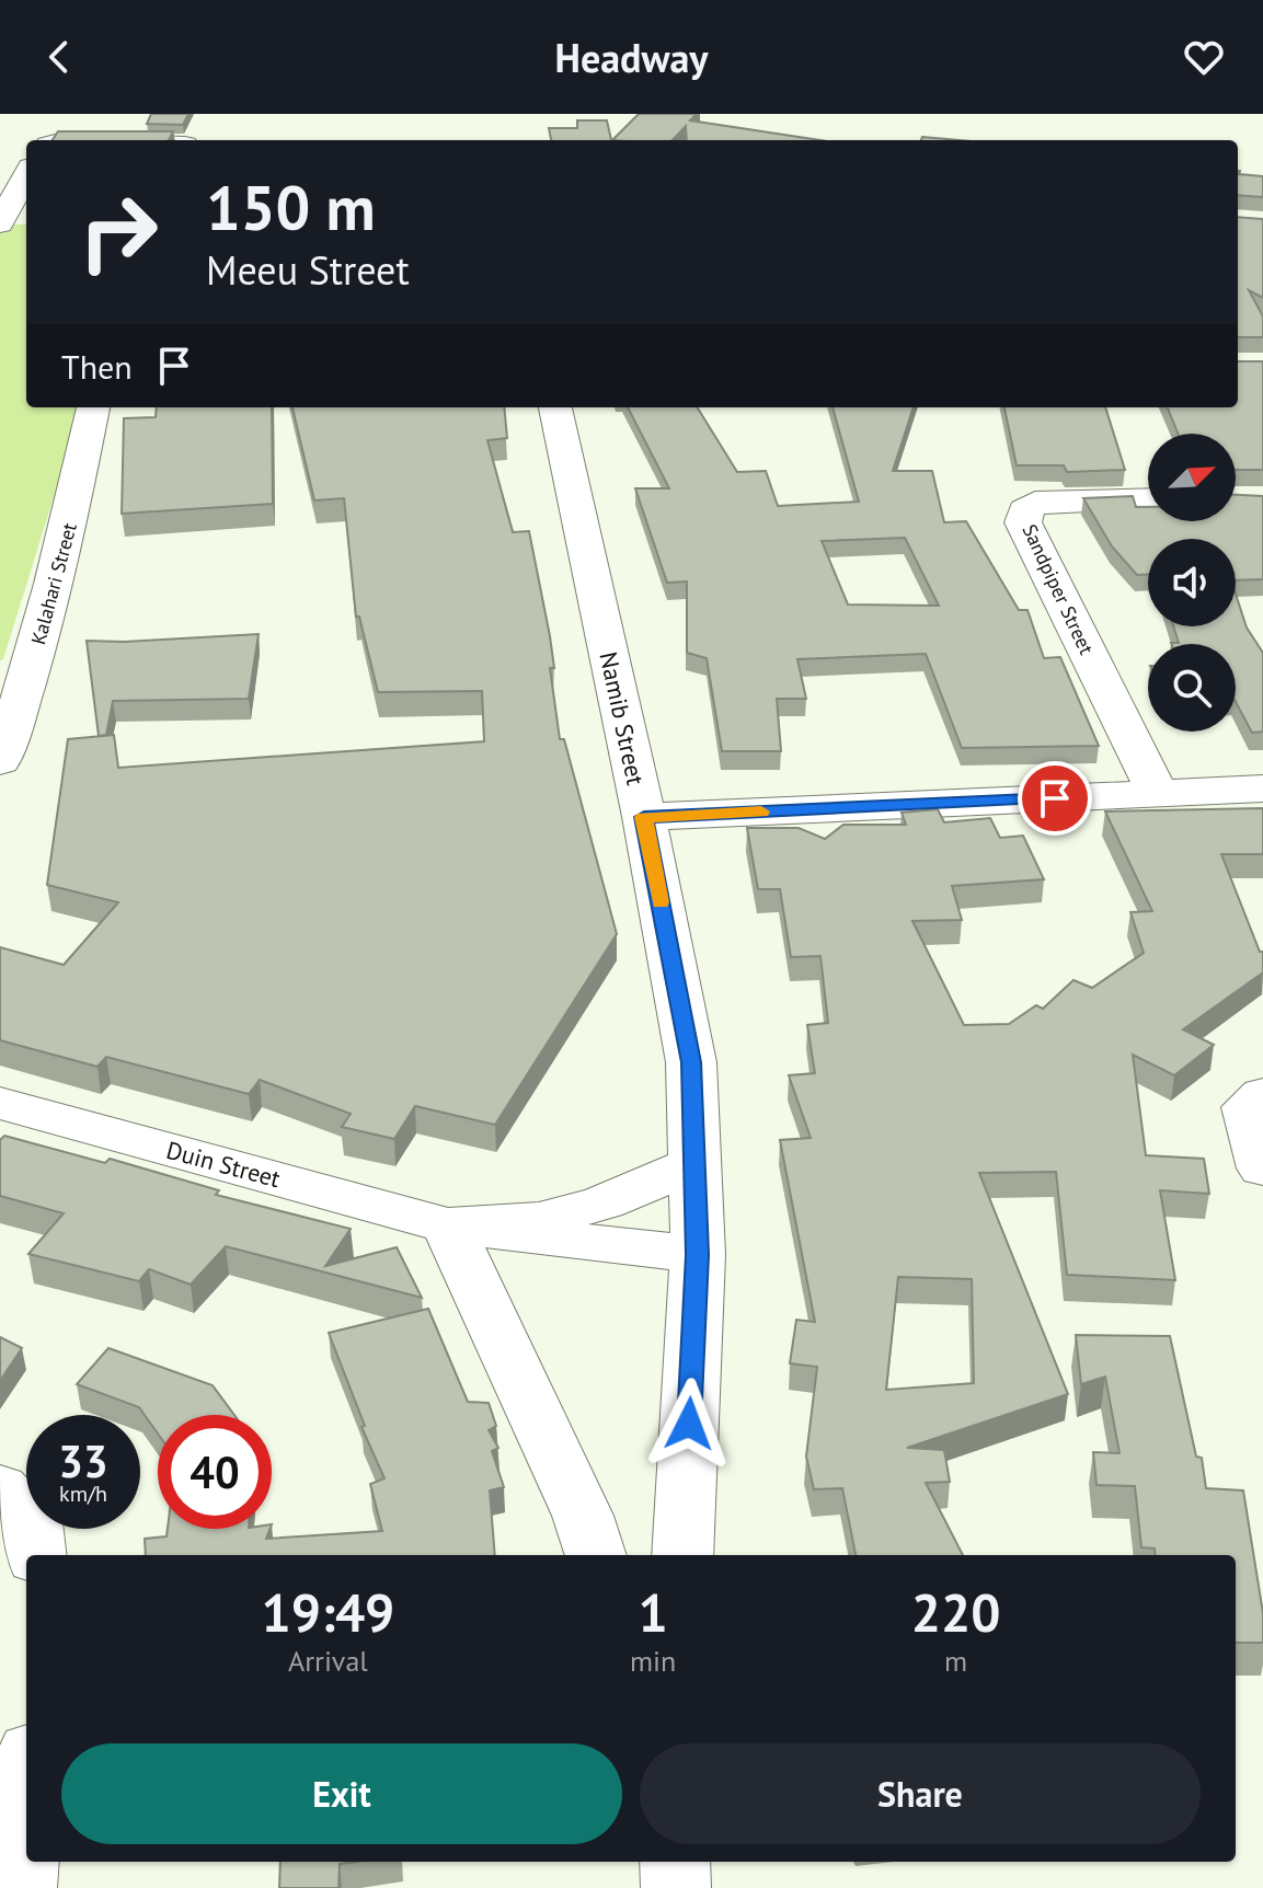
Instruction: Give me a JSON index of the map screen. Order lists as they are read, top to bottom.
{
  "streets": {
    "street": [
      "Kalahari Street",
      "Sandpiper Street",
      "Namib Street",
      "Duin Street"
    ]
  },
  "crossings": [
    ["Namib Street", "Duin Street"]
  ],
  "north": "top right",
  "page": {
    "header": "Headway",
    "turn": ["150 m", "Meeu Street"],
    "then": "Then",
    "speed": "33 km/h",
    "limit": "40",
    "eta": [
      "19:49",
      "Arrival",
      "1",
      "min",
      "220",
      "m"
    ],
    "buttons": ["Exit", "Share"]
  }
}
